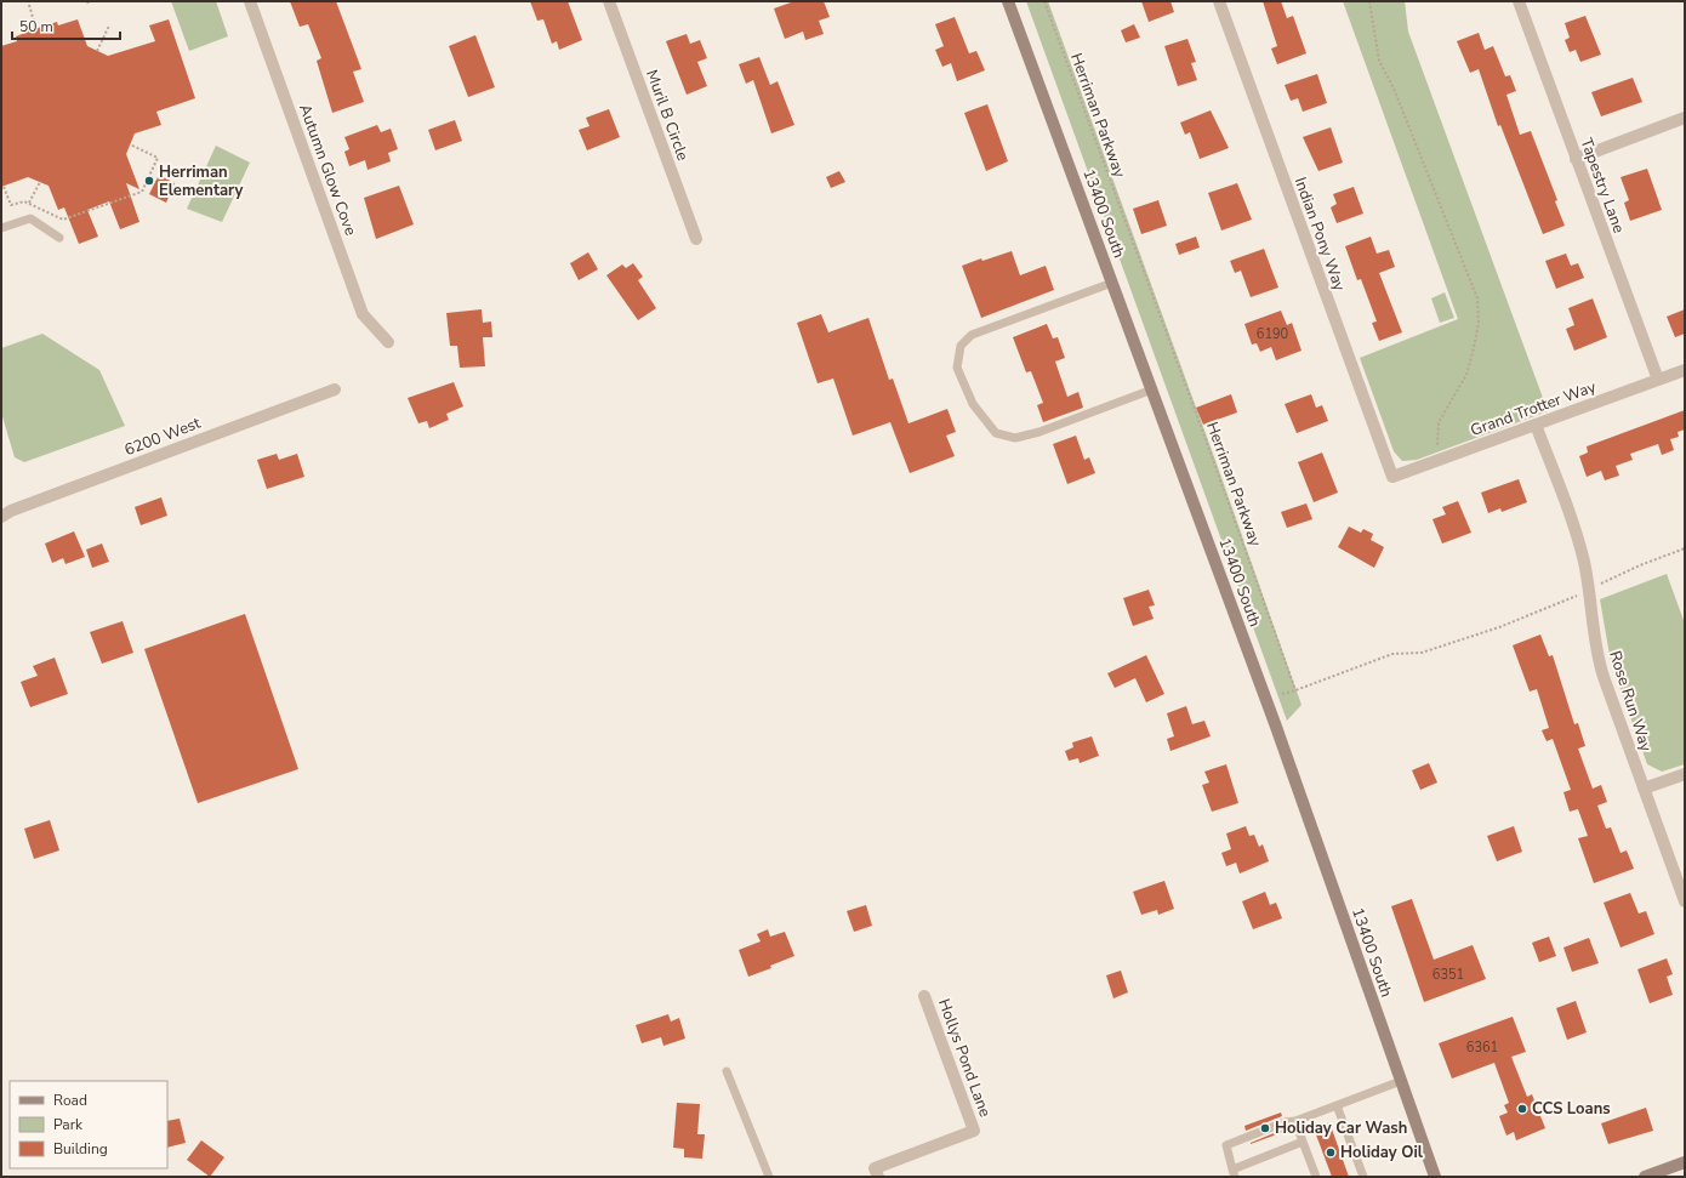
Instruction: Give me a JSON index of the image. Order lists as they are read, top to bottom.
{
  "streets": {
    "main road": ["13400 South"],
    "street": [
      "Muril B Circle",
      "Autumn Glow Cove",
      "Tapestry Lane",
      "Indian Pony Way",
      "Grand Trotter Way",
      "6200 West",
      "Rose Run Way",
      "Hollys Pond Lane"
    ],
    "path": ["Herriman Parkway"]
  },
  "crossings": [
    ["Tapestry Lane", "Grand Trotter Way"],
    ["Indian Pony Way", "Grand Trotter Way"],
    ["Grand Trotter Way", "Rose Run Way"]
  ],
  "places": [
    "Herriman Elementary",
    "CCS Loans",
    "Holiday Car Wash",
    "Holiday Oil"
  ],
  "house_numbers": ["6190", "6351", "6361"],
  "legend": ["Road", "Park", "Building"],
  "scale_bar": "50 m"
}
